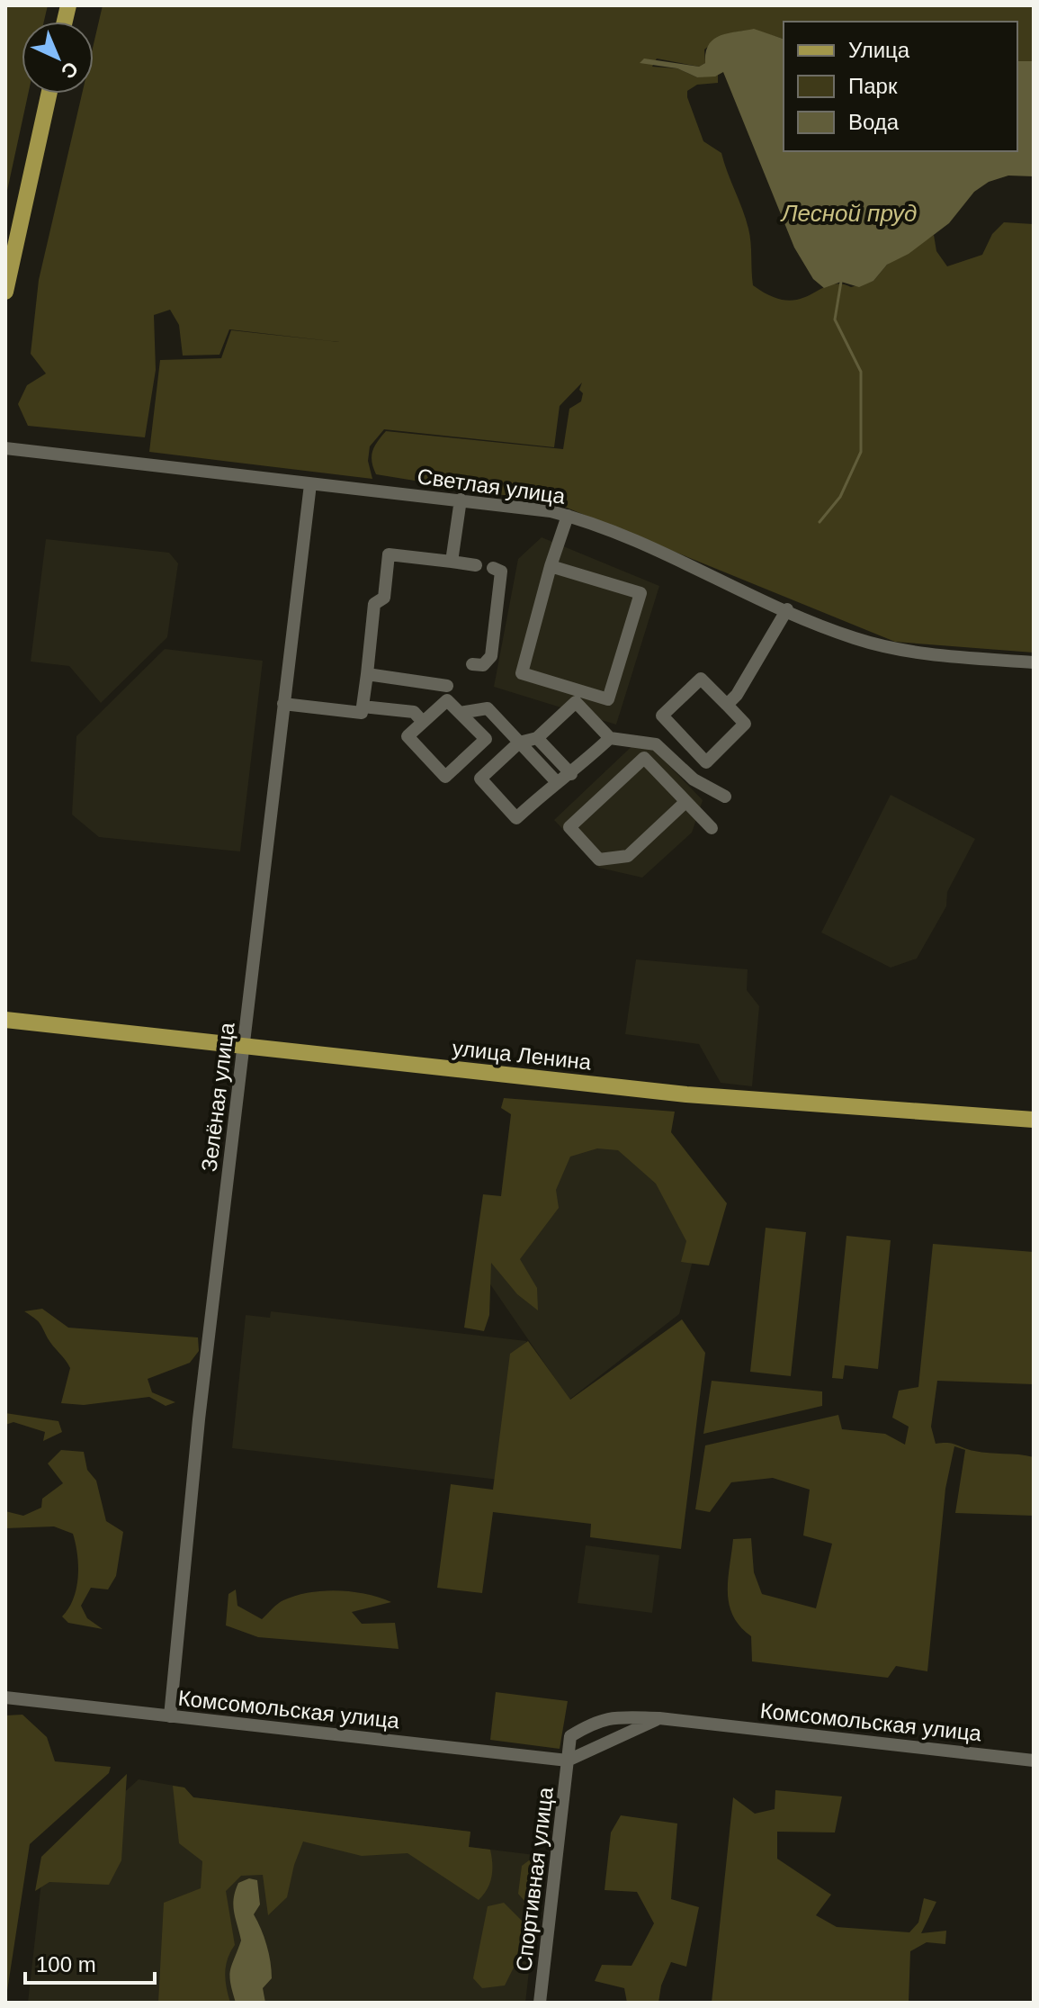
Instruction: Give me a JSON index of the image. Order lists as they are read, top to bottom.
{
  "streets": {
    "main road": ["улица Ленина"],
    "street": [
      "Светлая улица",
      "Зелёная улица",
      "Комсомольская улица",
      "Спортивная улица"
    ]
  },
  "crossings": [
    ["Светлая улица", "Зелёная улица"],
    ["улица Ленина", "Зелёная улица"],
    ["Зелёная улица", "Комсомольская улица"],
    ["Комсомольская улица", "Спортивная улица"]
  ],
  "water": ["Лесной пруд"],
  "legend": ["Улица", "Парк", "Вода"],
  "scale_bar": "100 m",
  "north": "bottom right"
}
